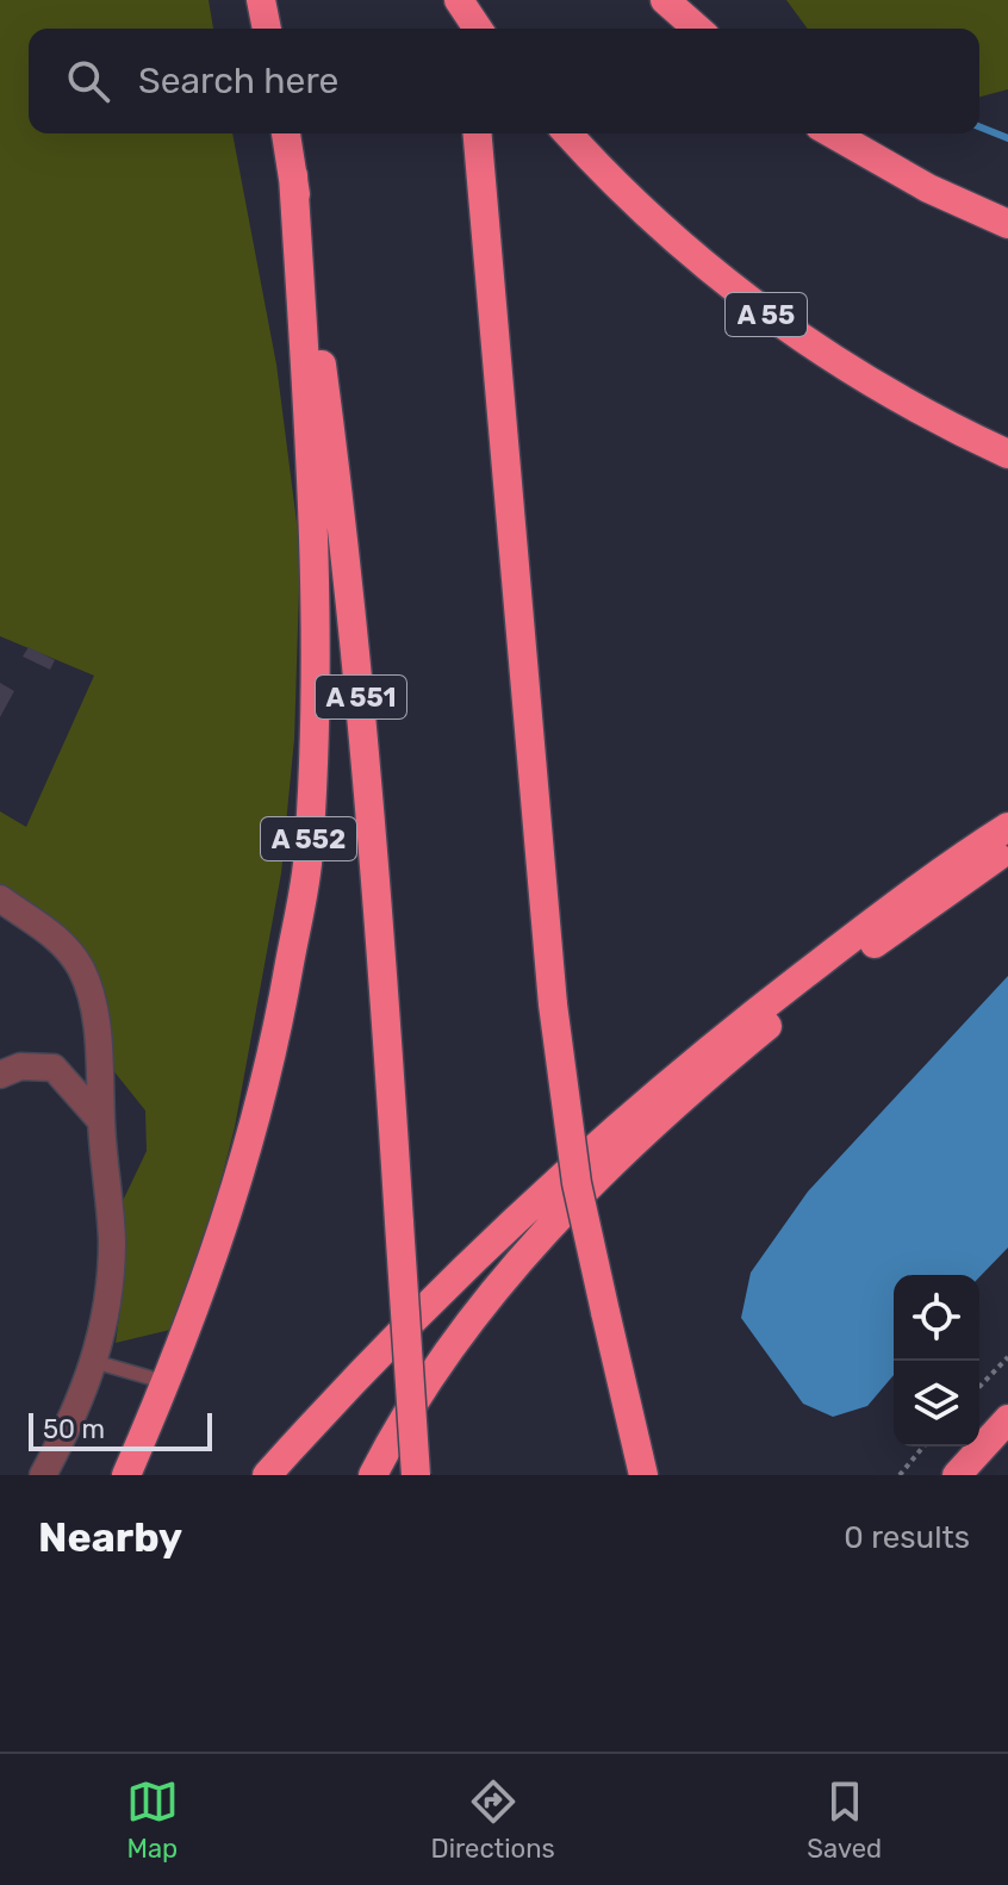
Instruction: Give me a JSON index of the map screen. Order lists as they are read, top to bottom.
{
  "streets": {
    "highway": ["A 55", "A 551", "A 552"]
  },
  "crossings": [
    ["A 551", "A 552"]
  ],
  "scale_bar": "50 m",
  "page": {
    "search": "Search here",
    "scale": "50 m",
    "heading": ["Nearby", "0 results"],
    "nav": ["Map", "Directions", "Saved"]
  }
}
